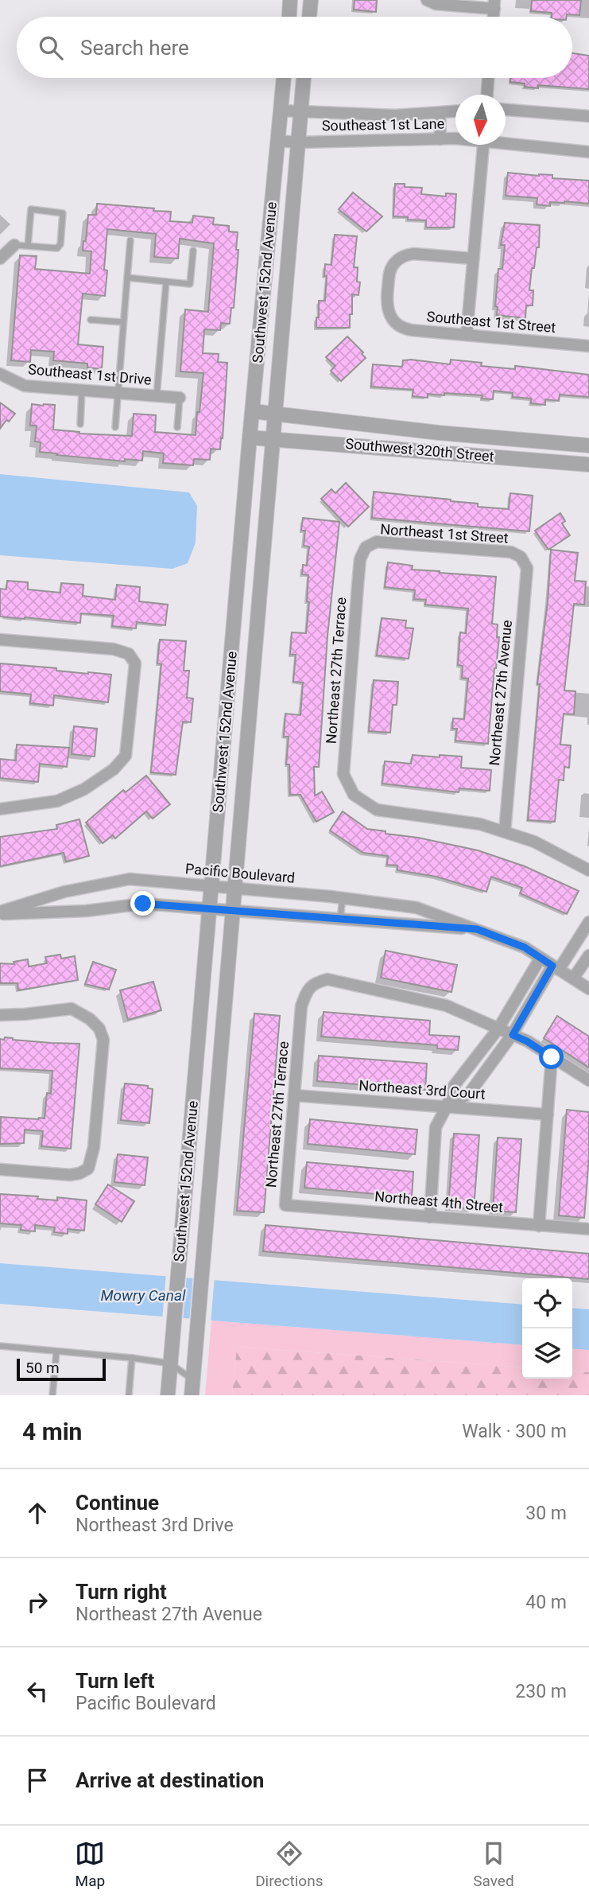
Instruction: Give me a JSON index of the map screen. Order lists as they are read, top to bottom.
{
  "streets": {
    "street": [
      "Southeast 1st Lane",
      "Southwest 152nd Avenue",
      "Southeast 1st Street",
      "Southeast 1st Drive",
      "Southwest 320th Street",
      "Northeast 1st Street",
      "Northeast 27th Terrace",
      "Northeast 27th Avenue",
      "Pacific Boulevard",
      "Northeast 3rd Court",
      "Northeast 4th Street"
    ]
  },
  "crossings": [
    ["Southeast 1st Lane", "Southwest 152nd Avenue"],
    ["Southwest 152nd Avenue", "Southwest 320th Street"],
    ["Southwest 152nd Avenue", "Pacific Boulevard"],
    ["Northeast 1st Street", "Northeast 27th Terrace"],
    ["Northeast 1st Street", "Northeast 27th Avenue"],
    ["Northeast 27th Terrace", "Northeast 27th Avenue"],
    ["Northeast 27th Terrace", "Northeast 3rd Court"],
    ["Northeast 27th Terrace", "Northeast 4th Street"]
  ],
  "water": ["Mowry Canal"],
  "scale_bar": "50 m",
  "north": "bottom",
  "page": {
    "search": "Search here",
    "scale": "50 m",
    "heading": ["4 min", "Walk · 300 m"],
    "list": [
      ["Continue", "Northeast 3rd Drive", "30 m"],
      ["Turn right", "Northeast 27th Avenue", "40 m"],
      ["Turn left", "Pacific Boulevard", "230 m"],
      "Arrive at destination"
    ],
    "nav": ["Map", "Directions", "Saved"]
  }
}
